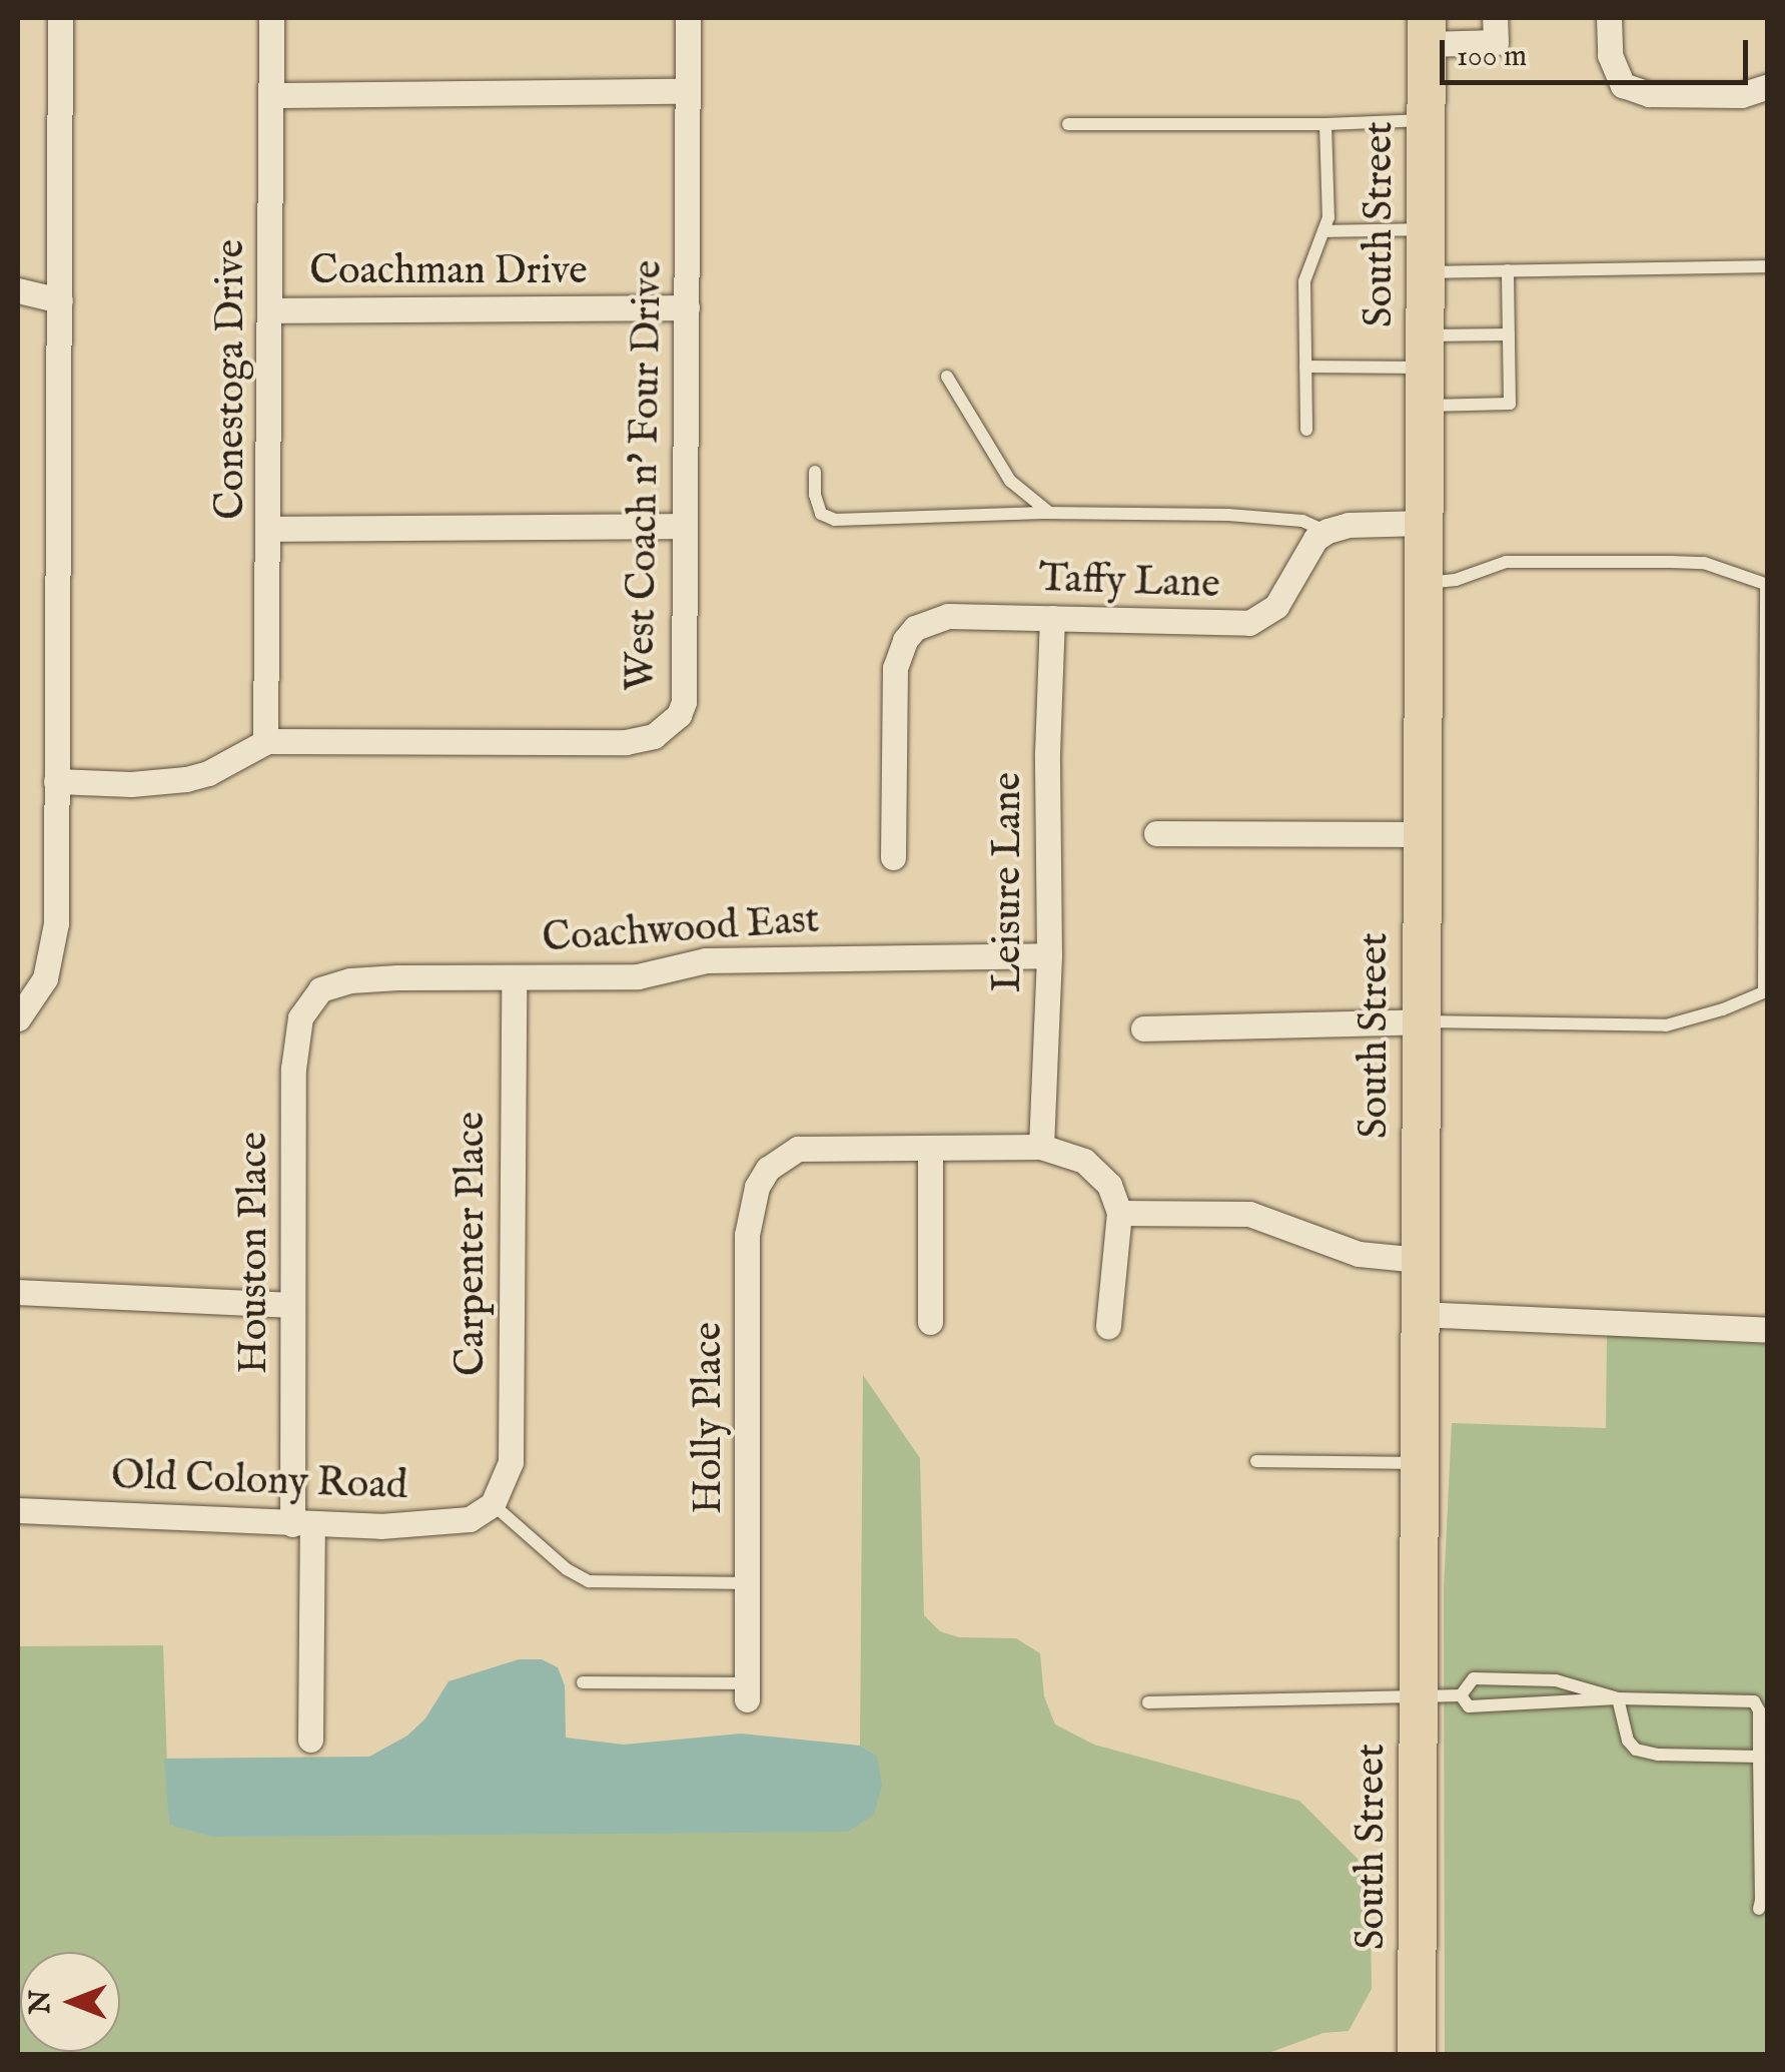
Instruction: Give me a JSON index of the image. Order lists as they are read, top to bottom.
{
  "streets": {
    "main road": ["South Street"],
    "street": [
      "Coachman Drive",
      "Conestoga Drive",
      "West Coach n' Four Drive",
      "Taffy Lane",
      "Leisure Lane",
      "Coachwood East",
      "Carpenter Place",
      "Houston Place",
      "Holly Place",
      "Old Colony Road"
    ]
  },
  "crossings": [
    ["Coachman Drive", "Conestoga Drive"],
    ["Coachman Drive", "West Coach n' Four Drive"],
    ["Conestoga Drive", "West Coach n' Four Drive"],
    ["Taffy Lane", "Leisure Lane"],
    ["Leisure Lane", "Coachwood East"],
    ["Coachwood East", "Carpenter Place"],
    ["Coachwood East", "Houston Place"],
    ["Carpenter Place", "Old Colony Road"],
    ["Houston Place", "Old Colony Road"]
  ],
  "scale_bar": "100 m",
  "north": "left"
}
